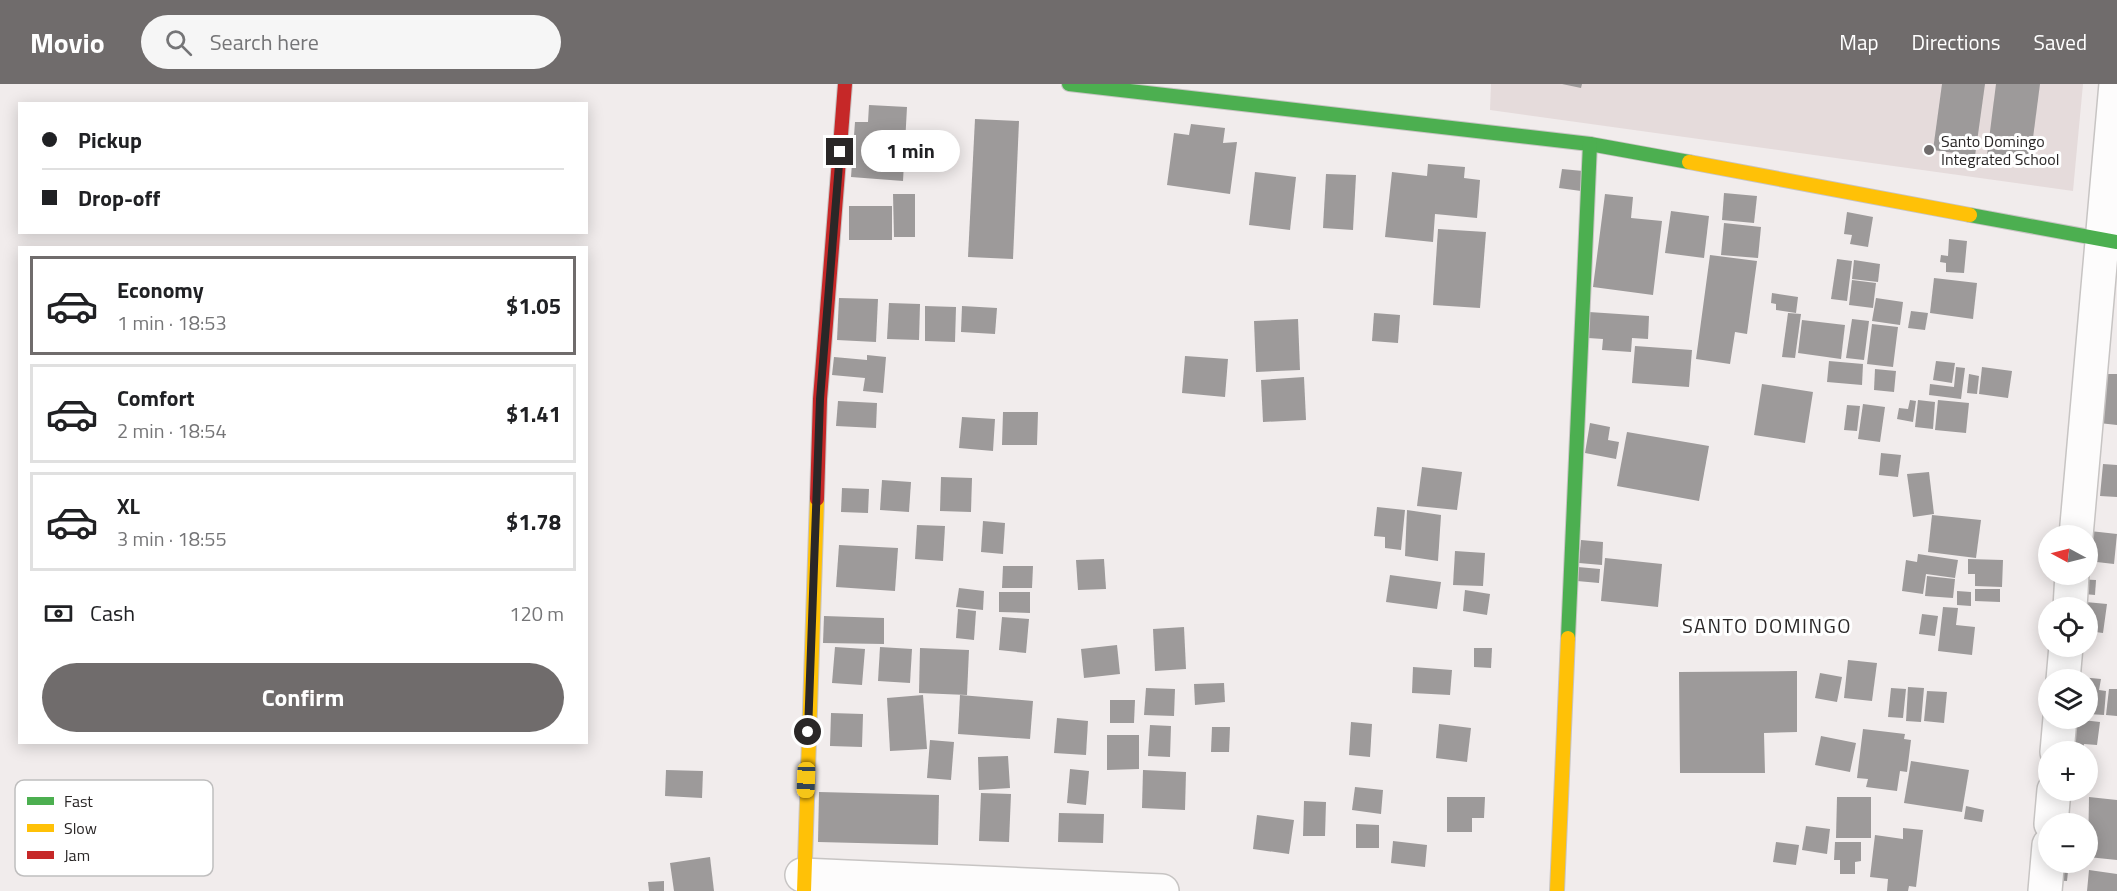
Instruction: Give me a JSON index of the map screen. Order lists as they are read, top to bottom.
{
  "districts": ["SANTO DOMINGO"],
  "places": ["Santo Domingo Integrated School"],
  "legend": ["Fast", "Slow", "Jam"],
  "north": "left",
  "page": {
    "header": "Movio",
    "search": "Search here",
    "nav": ["Map", "Directions", "Saved"],
    "banner": ["Pickup", "Drop-off"],
    "bubble": "1 min",
    "list": [
      {
        "name": "Economy",
        "note": "1 min · 18:53",
        "value": "$1.05"
      },
      {
        "name": "Comfort",
        "note": "2 min · 18:54",
        "value": "$1.41"
      },
      {
        "name": "XL",
        "note": "3 min · 18:55",
        "value": "$1.78"
      }
    ],
    "map_buttons": ["+", "−"],
    "pay": ["Cash", "120 m"],
    "buttons": "Confirm"
  }
}
